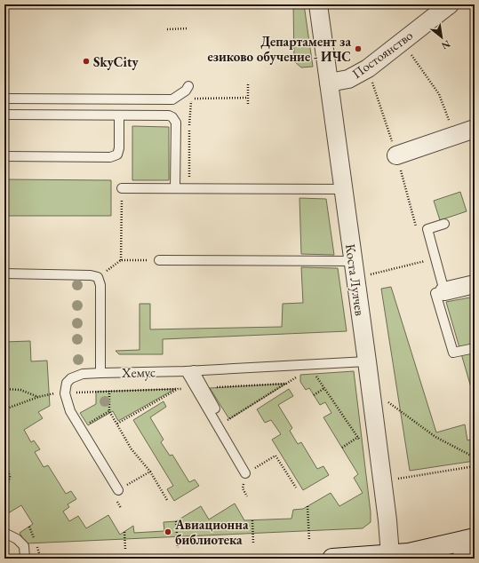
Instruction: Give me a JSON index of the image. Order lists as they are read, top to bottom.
{
  "streets": {
    "street": ["Постоянство", "Коста Лулчев"],
    "lane": ["Хемус"]
  },
  "crossings": [
    ["Постоянство", "Коста Лулчев"],
    ["Коста Лулчев", "Хемус"]
  ],
  "places": ["Департамент за езиково обучение - ИЧС", "SkyCity", "Авиационна библиотека"],
  "north": "bottom right"
}
